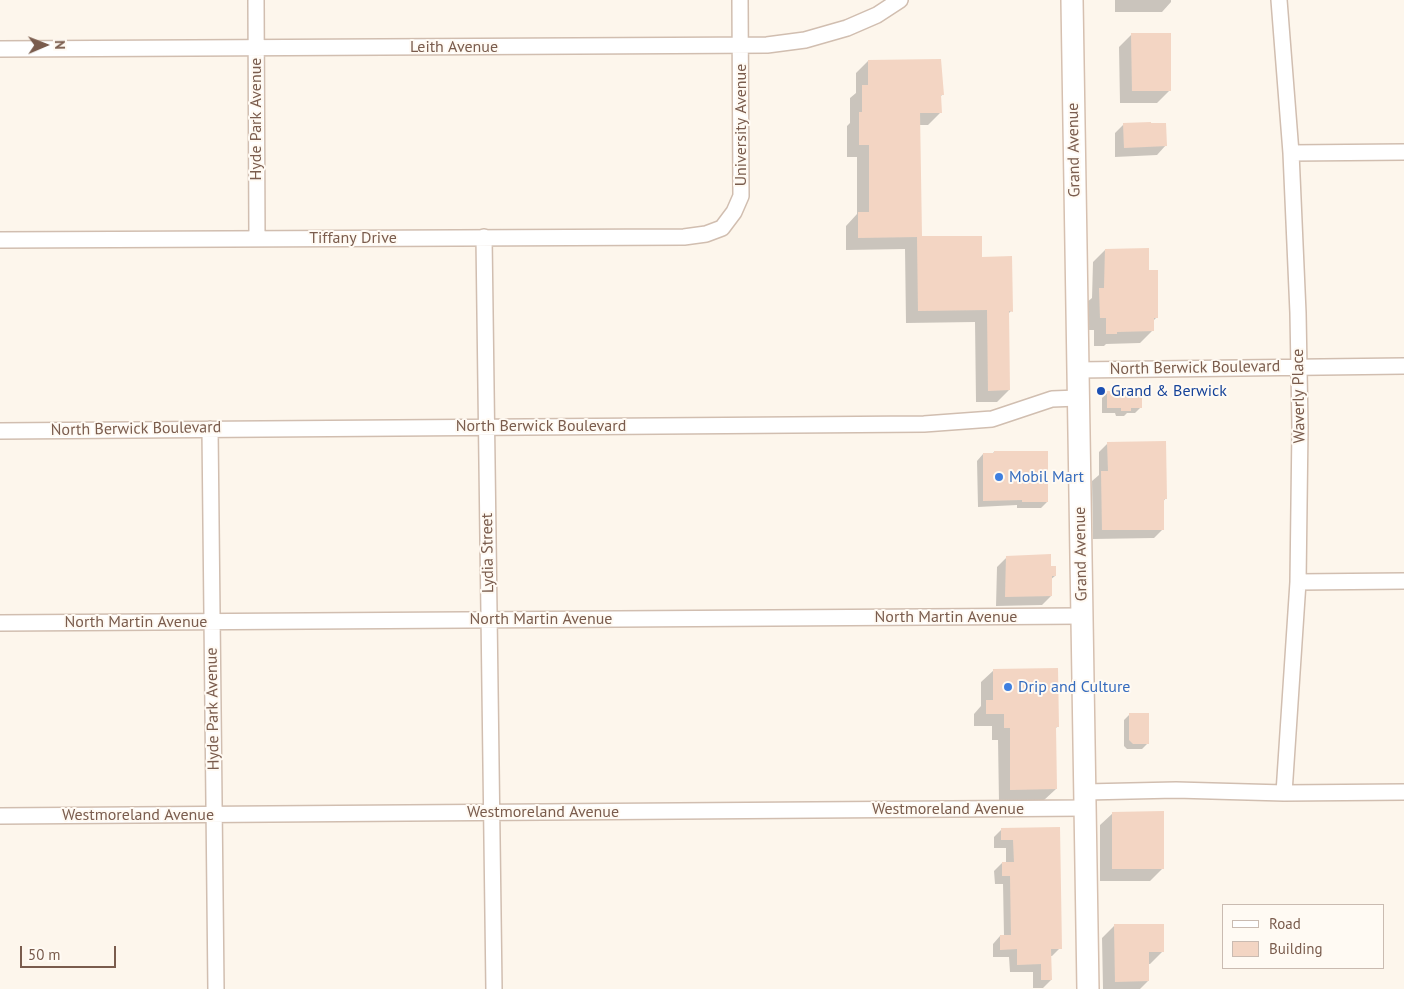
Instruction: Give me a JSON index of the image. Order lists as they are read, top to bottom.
{
  "streets": {
    "main road": ["Grand Avenue"],
    "street": [
      "Leith Avenue",
      "Hyde Park Avenue",
      "University Avenue",
      "Tiffany Drive",
      "North Berwick Boulevard",
      "Waverly Place",
      "Lydia Street",
      "North Martin Avenue",
      "Westmoreland Avenue"
    ]
  },
  "crossings": [
    ["Leith Avenue", "Hyde Park Avenue"],
    ["Leith Avenue", "University Avenue"],
    ["Hyde Park Avenue", "Tiffany Drive"],
    ["Hyde Park Avenue", "North Berwick Boulevard"],
    ["Hyde Park Avenue", "North Martin Avenue"],
    ["Hyde Park Avenue", "Westmoreland Avenue"],
    ["University Avenue", "Tiffany Drive"],
    ["Grand Avenue", "North Berwick Boulevard"],
    ["Grand Avenue", "North Martin Avenue"],
    ["Grand Avenue", "Westmoreland Avenue"],
    ["Tiffany Drive", "Lydia Street"],
    ["North Berwick Boulevard", "Waverly Place"],
    ["North Berwick Boulevard", "Lydia Street"],
    ["Waverly Place", "Westmoreland Avenue"],
    ["Lydia Street", "North Martin Avenue"],
    ["Lydia Street", "Westmoreland Avenue"]
  ],
  "places": ["Grand & Berwick", "Mobil Mart", "Drip and Culture"],
  "legend": ["Road", "Building"],
  "scale_bar": "50 m",
  "north": "right"
}
